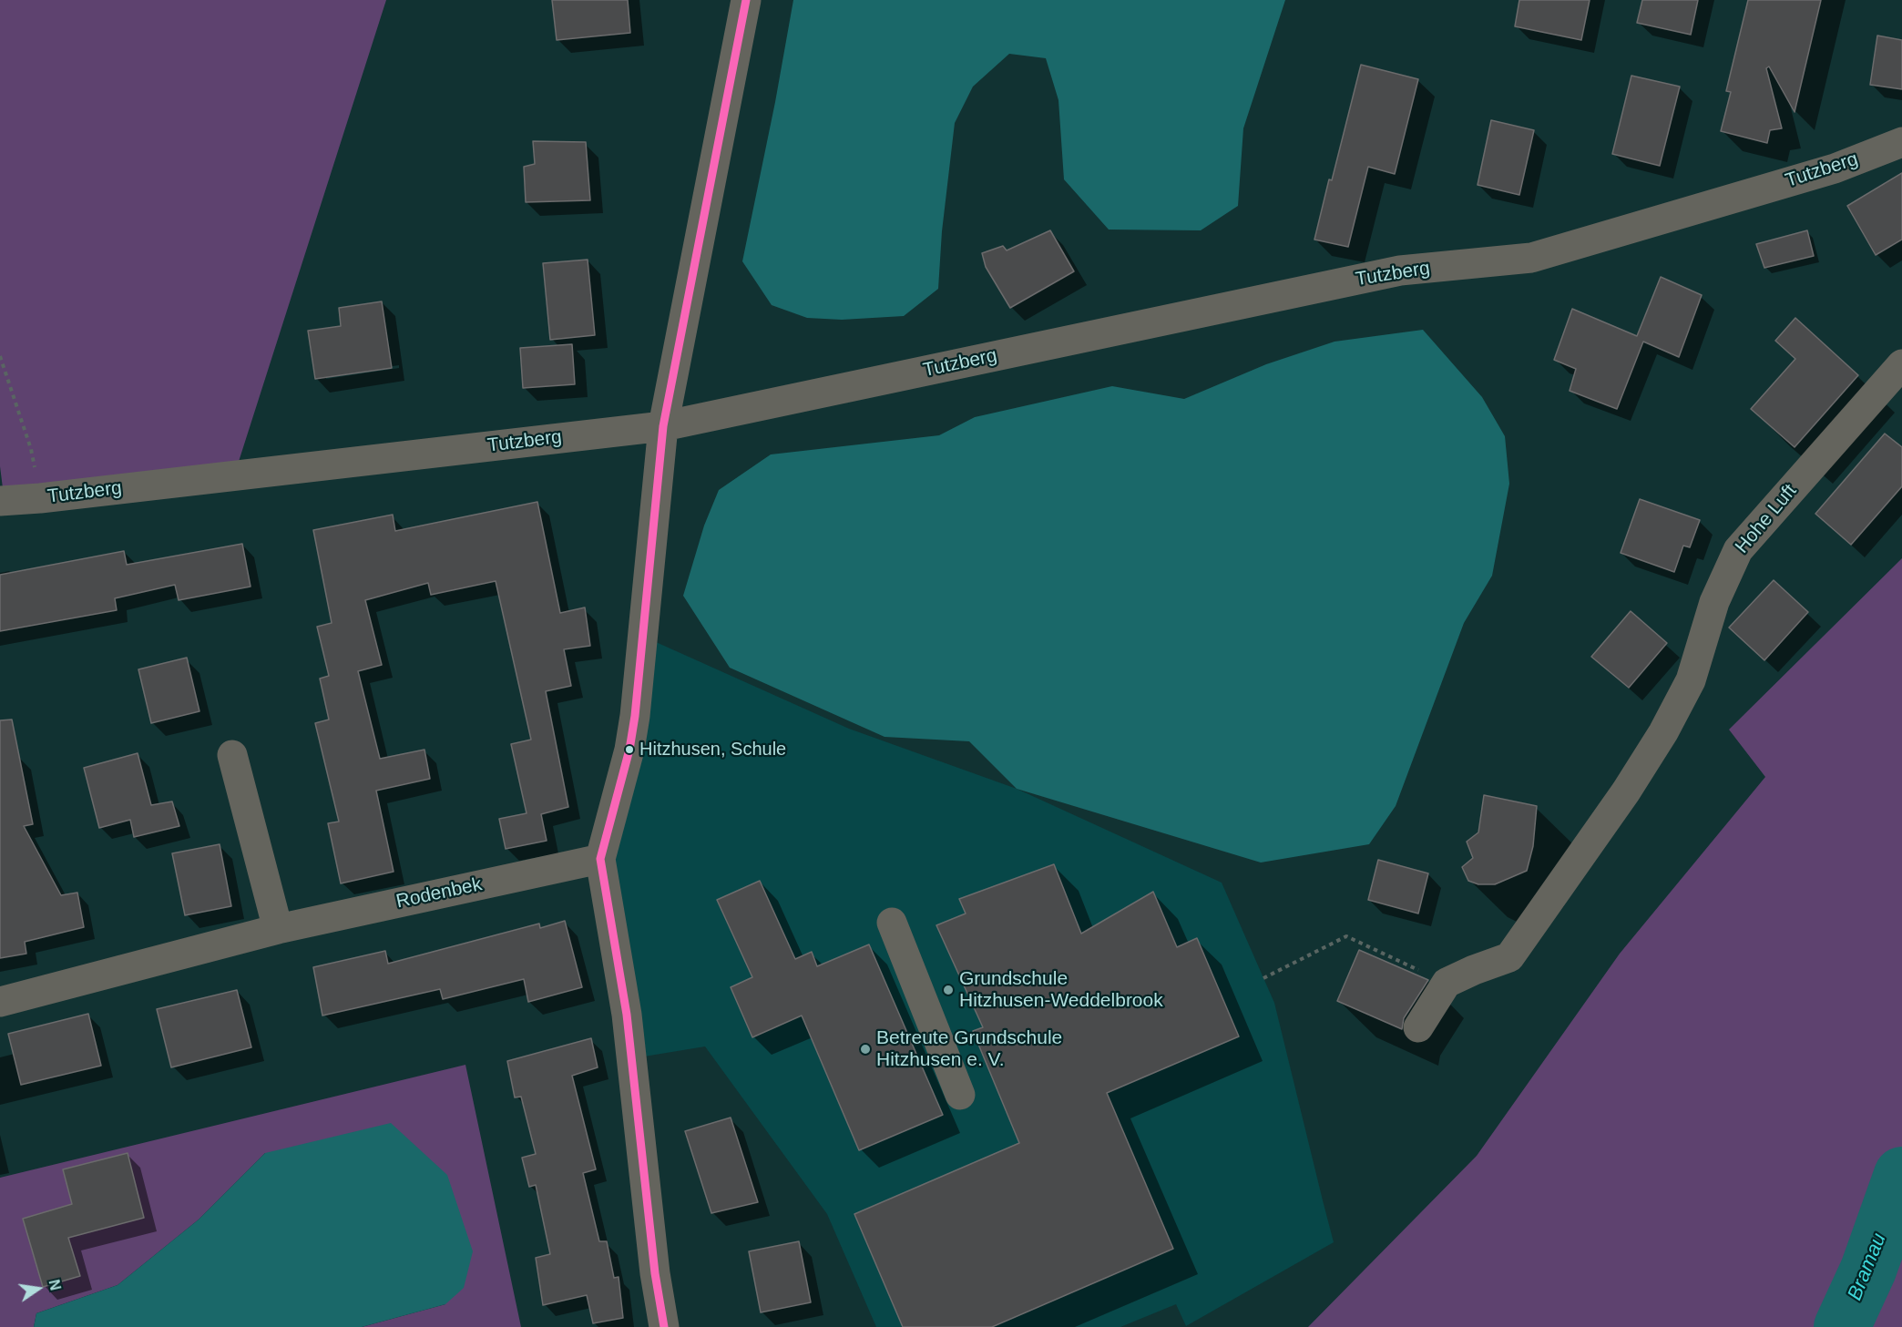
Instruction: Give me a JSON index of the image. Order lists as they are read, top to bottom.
{
  "streets": {
    "street": ["Tutzberg", "Hohe Luft", "Rodenbek"]
  },
  "water": ["Bramau"],
  "places": ["Hitzhusen, Schule", "Grundschule Hitzhusen-Weddelbrook", "Betreute Grundschule Hitzhusen e. V."],
  "north": "right"
}
